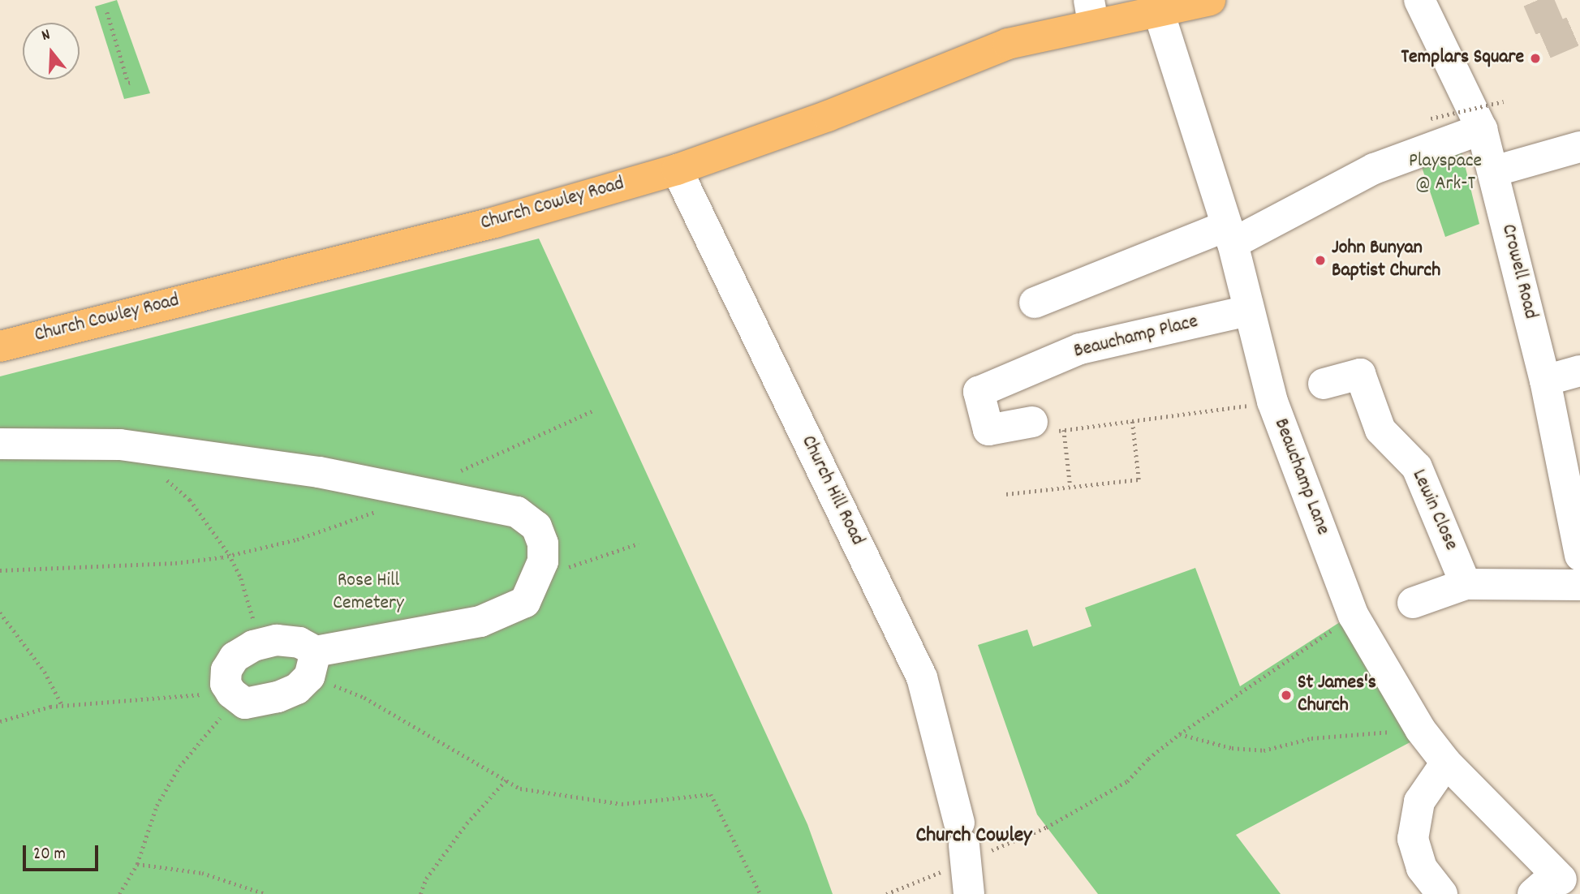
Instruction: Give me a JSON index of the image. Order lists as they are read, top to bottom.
{
  "streets": {
    "main road": ["Church Cowley Road"],
    "street": [
      "Crowell Road",
      "Beauchamp Place",
      "Beauchamp Lane",
      "Church Hill Road",
      "Lewin Close"
    ]
  },
  "crossings": [
    ["Church Cowley Road", "Beauchamp Lane"],
    ["Church Cowley Road", "Church Hill Road"],
    ["Beauchamp Place", "Beauchamp Lane"]
  ],
  "districts": ["Church Cowley"],
  "parks": ["Playspace @ Ark-T", "Rose Hill Cemetery"],
  "places": ["Templars Square", "John Bunyan Baptist Church", "St James's Church"],
  "scale_bar": "20 m",
  "north": "top"
}
